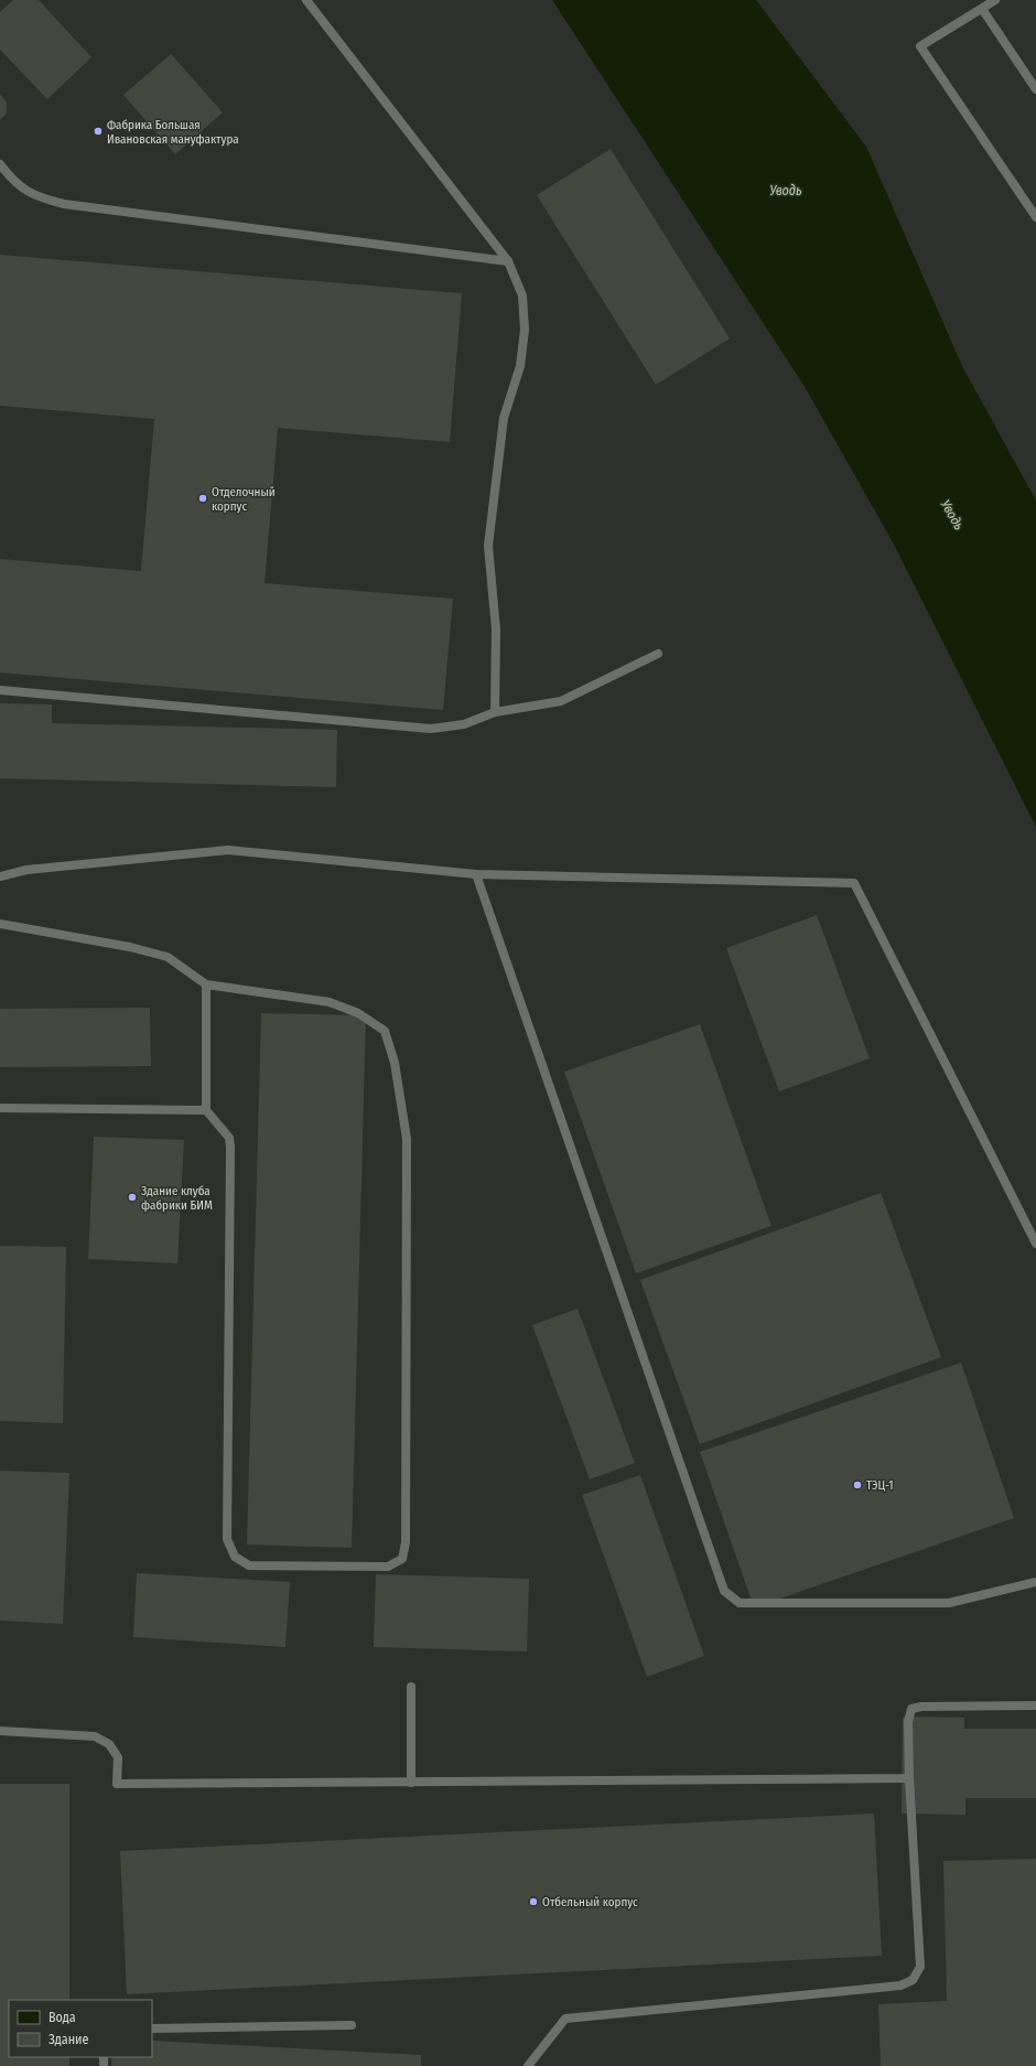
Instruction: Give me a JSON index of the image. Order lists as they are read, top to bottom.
{
  "water": ["Уводь"],
  "places": [
    "Фабрика Большая Ивановская мануфактура",
    "Отделочный корпус",
    "Здание клуба фабрики БИМ",
    "ТЭЦ-1",
    "Отбельный корпус"
  ],
  "legend": ["Вода", "Здание"]
}
